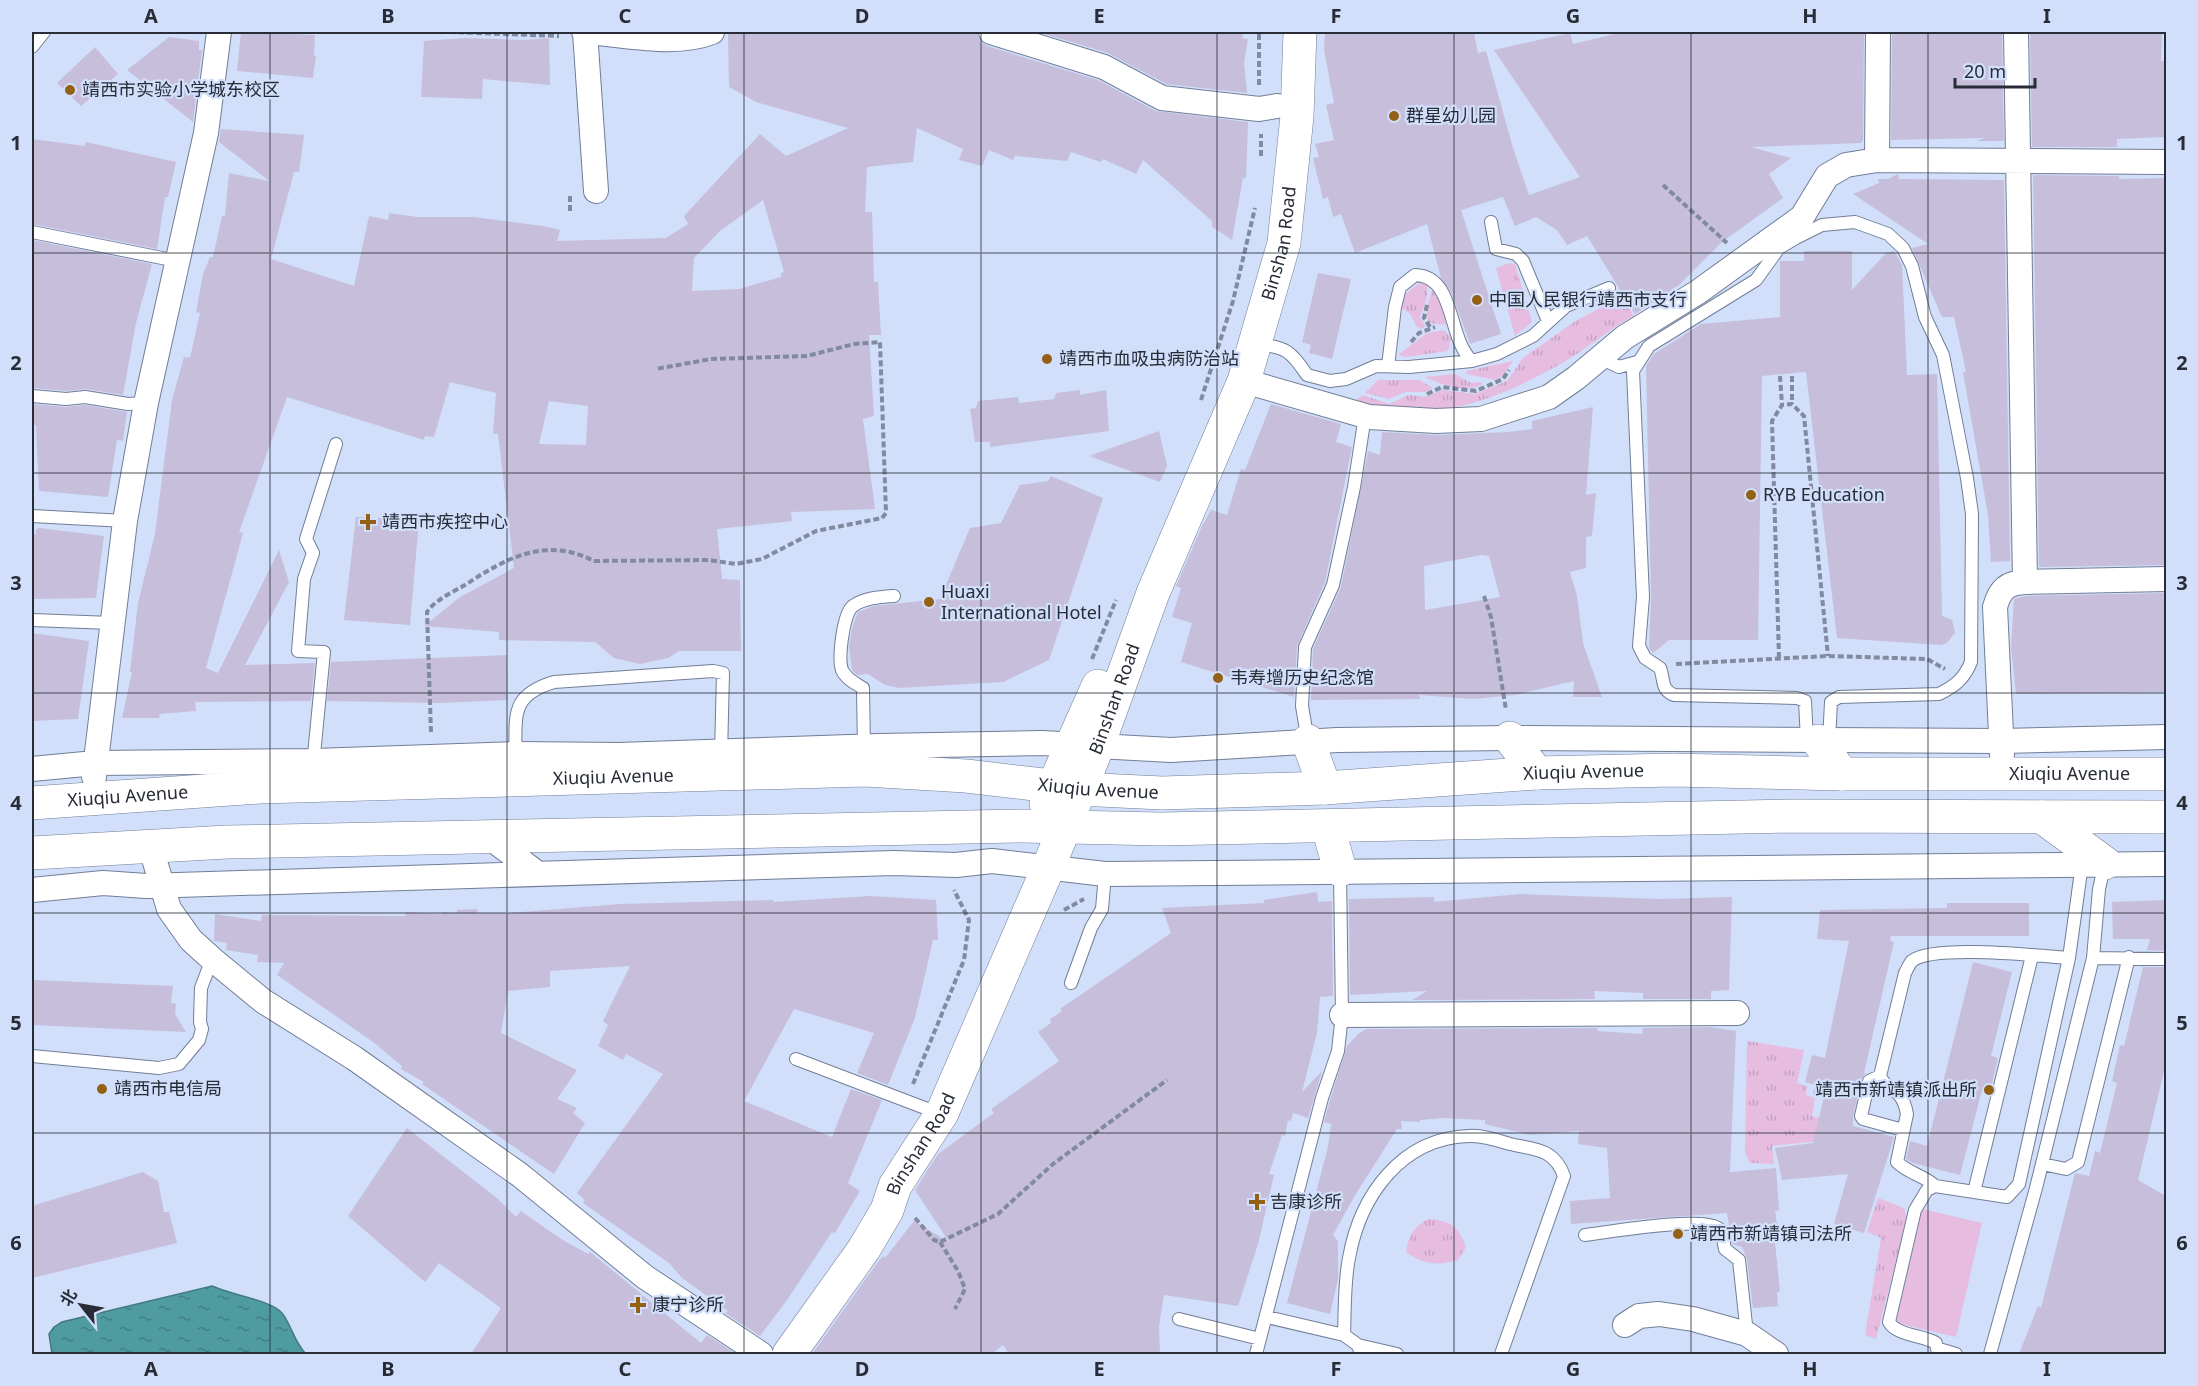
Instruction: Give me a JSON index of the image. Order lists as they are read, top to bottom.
{
  "streets": {
    "main road": ["Binshan Road", "Xiuqiu Avenue"]
  },
  "crossings": [
    ["Binshan Road", "Xiuqiu Avenue"]
  ],
  "places": {
    "other": [
      "靖西市实验小学城东校区",
      "群星幼儿园",
      "中国人民银行靖西市支行",
      "靖西市血吸虫病防治站",
      "RYB Education",
      "Huaxi International Hotel",
      "韦寿增历史纪念馆",
      "靖西市电信局",
      "靖西市新靖镇派出所",
      "靖西市新靖镇司法所"
    ],
    "health": ["靖西市疾控中心", "吉康诊所", "康宁诊所"]
  },
  "scale_bar": "20 m",
  "north": "top left",
  "grid": {
    "columns": [
      "A",
      "B",
      "C",
      "D",
      "E",
      "F",
      "G",
      "H",
      "I"
    ],
    "rows": [
      "1",
      "2",
      "3",
      "4",
      "5",
      "6"
    ]
  }
}
